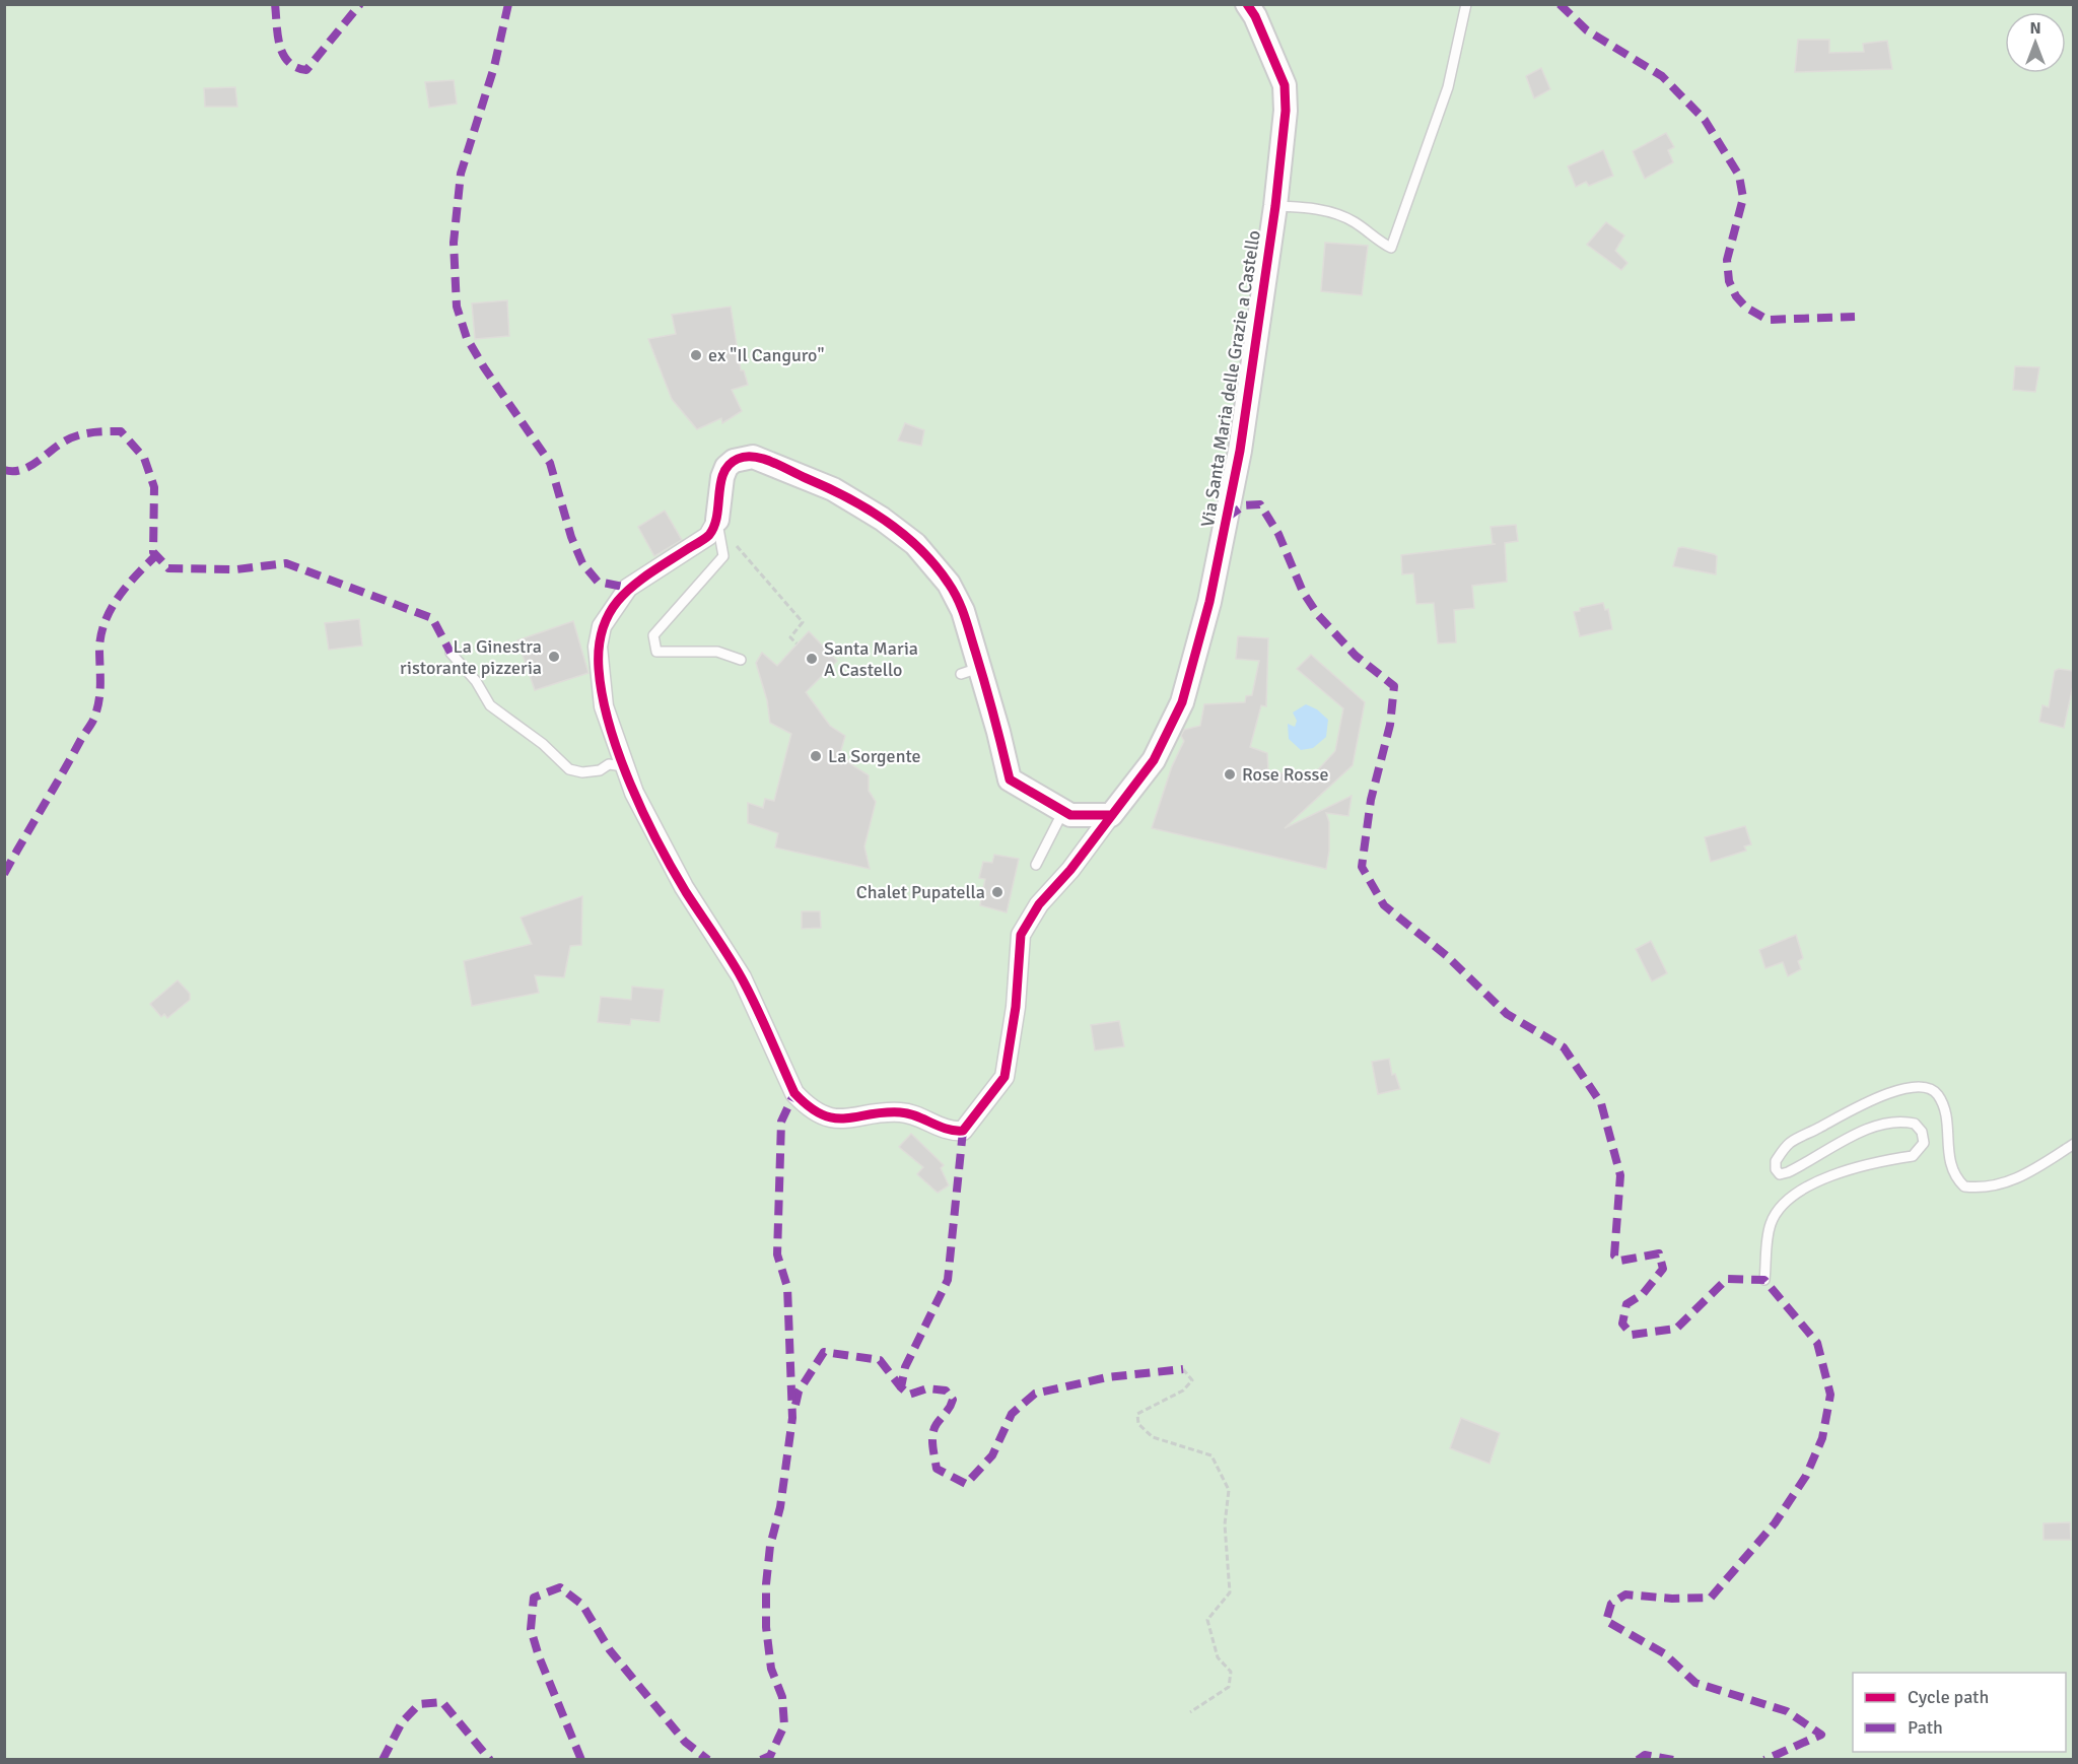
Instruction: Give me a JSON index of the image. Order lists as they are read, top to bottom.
{
  "streets": {
    "street": ["Via Santa Maria delle Grazie a Castello"]
  },
  "places": [
    "ex \"Il Canguro\"",
    "La Ginestra ristorante pizzeria",
    "Santa Maria A Castello",
    "La Sorgente",
    "Rose Rosse",
    "Chalet Pupatella"
  ],
  "legend": ["Cycle path", "Path"],
  "north": "top"
}
